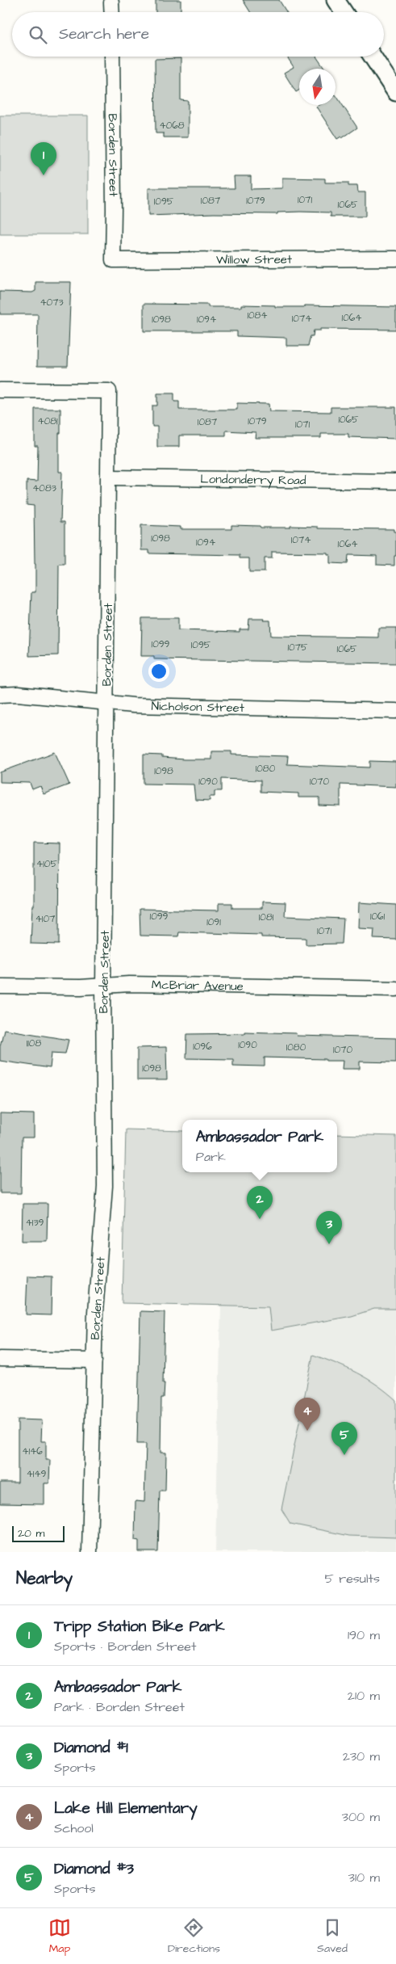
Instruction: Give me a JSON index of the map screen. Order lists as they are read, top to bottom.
{
  "streets": {
    "street": [
      "Borden Street",
      "Willow Street",
      "Londonderry Road",
      "Nicholson Street",
      "McBriar Avenue"
    ]
  },
  "crossings": [
    ["Borden Street", "Willow Street"],
    ["Borden Street", "Londonderry Road"],
    ["Borden Street", "Nicholson Street"],
    ["Borden Street", "McBriar Avenue"]
  ],
  "house_numbers": [
    "4068",
    "1071",
    "1087",
    "1079",
    "1095",
    "1065",
    "4073",
    "1084",
    "1064",
    "1074",
    "1098",
    "1094",
    "1065",
    "4081",
    "1079",
    "1087",
    "1071",
    "4083",
    "1098",
    "1074",
    "1094",
    "1064",
    "1099",
    "1095",
    "1075",
    "1065",
    "1080",
    "1098",
    "1090",
    "1070",
    "4105",
    "1099",
    "1061",
    "1081",
    "4107",
    "1091",
    "1071",
    "1108",
    "1090",
    "1096",
    "1080",
    "1070",
    "1098",
    "4139",
    "4146",
    "4149"
  ],
  "scale_bar": "20 m",
  "north": "bottom",
  "page": {
    "search": "Search here",
    "pins": [
      "1",
      "2",
      "3",
      "4",
      "5"
    ],
    "popup": ["Ambassador Park", "Park"],
    "scale": "20 m",
    "heading": ["Nearby", "5 results"],
    "list": [
      {
        "mark": "1",
        "name": "Tripp Station Bike Park",
        "note": "Sports · Borden Street",
        "value": "190 m"
      },
      {
        "mark": "2",
        "name": "Ambassador Park",
        "note": "Park · Borden Street",
        "value": "210 m"
      },
      {
        "mark": "3",
        "name": "Diamond #1",
        "note": "Sports",
        "value": "230 m"
      },
      {
        "mark": "4",
        "name": "Lake Hill Elementary",
        "note": "School",
        "value": "300 m"
      },
      {
        "mark": "5",
        "name": "Diamond #3",
        "note": "Sports",
        "value": "310 m"
      }
    ],
    "nav": ["Map", "Directions", "Saved"]
  }
}
